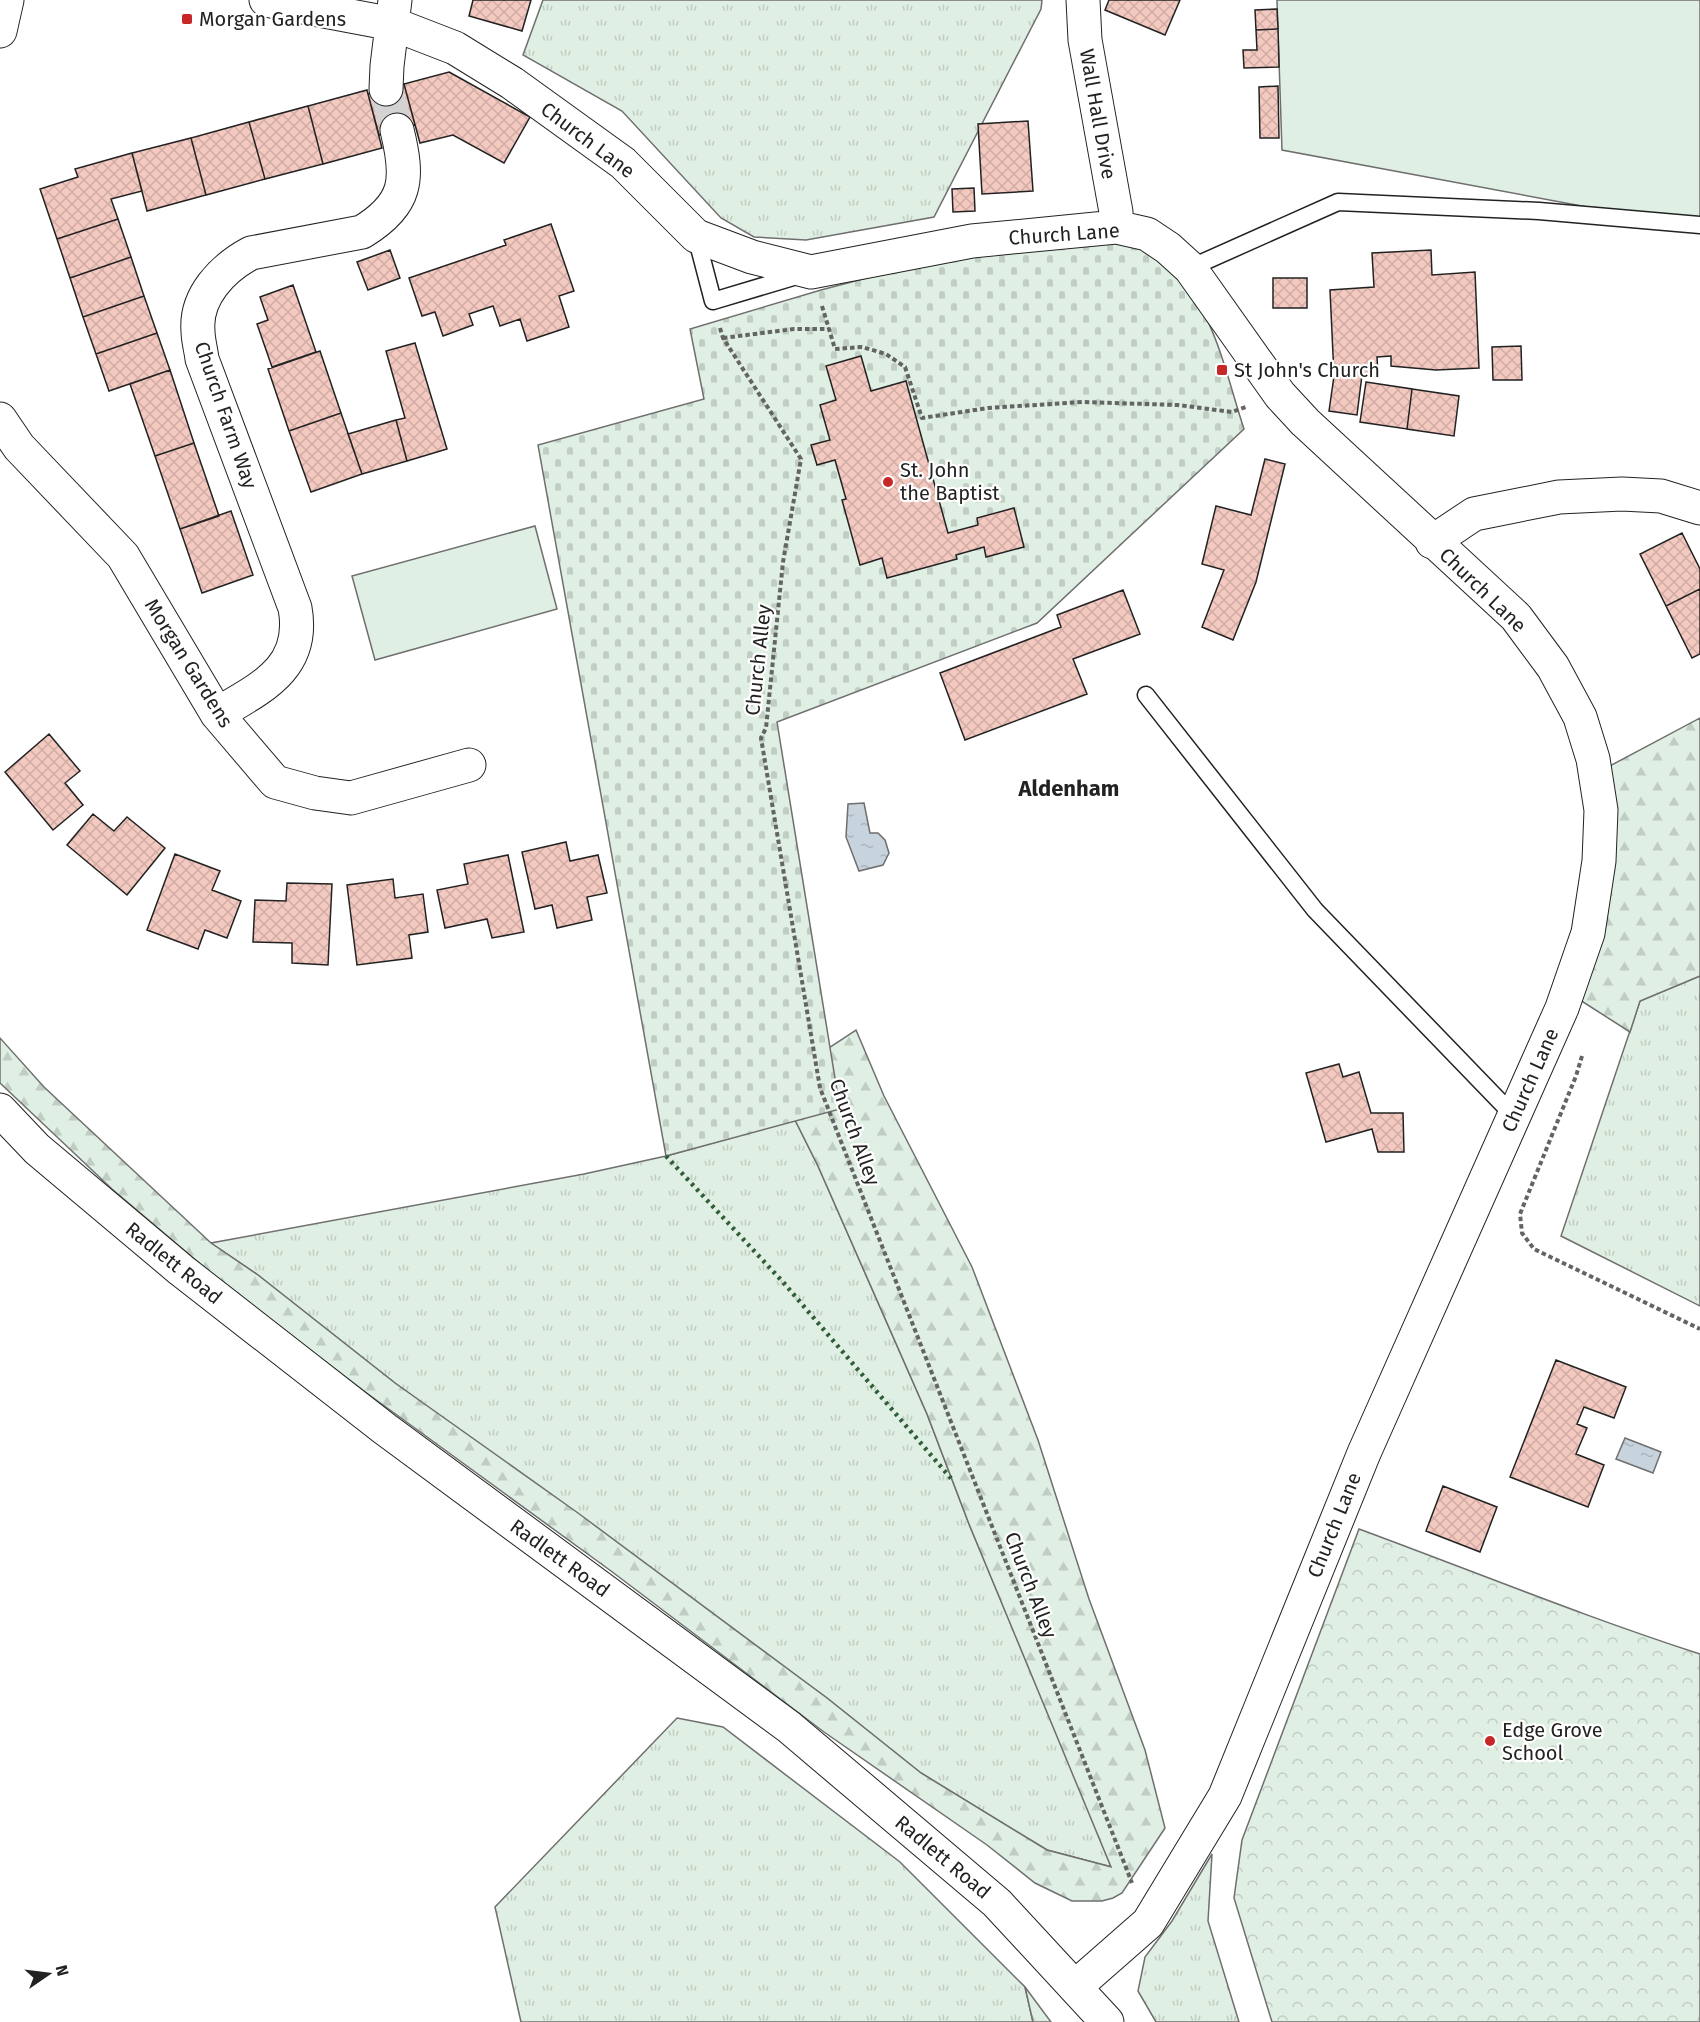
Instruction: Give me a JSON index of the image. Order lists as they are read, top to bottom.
{
  "streets": {
    "street": [
      "Wall Hall Drive",
      "Church Lane",
      "Church Farm Way",
      "Morgan Gardens",
      "Radlett Road"
    ],
    "path": ["Church Alley"]
  },
  "crossings": [
    ["Wall Hall Drive", "Church Lane"],
    ["Church Lane", "Radlett Road"],
    ["Church Farm Way", "Morgan Gardens"]
  ],
  "districts": ["Aldenham"],
  "places": {
    "transit": ["Morgan Gardens", "St John's Church"],
    "other": ["St. John the Baptist", "Edge Grove School"]
  },
  "north": "right"
}
